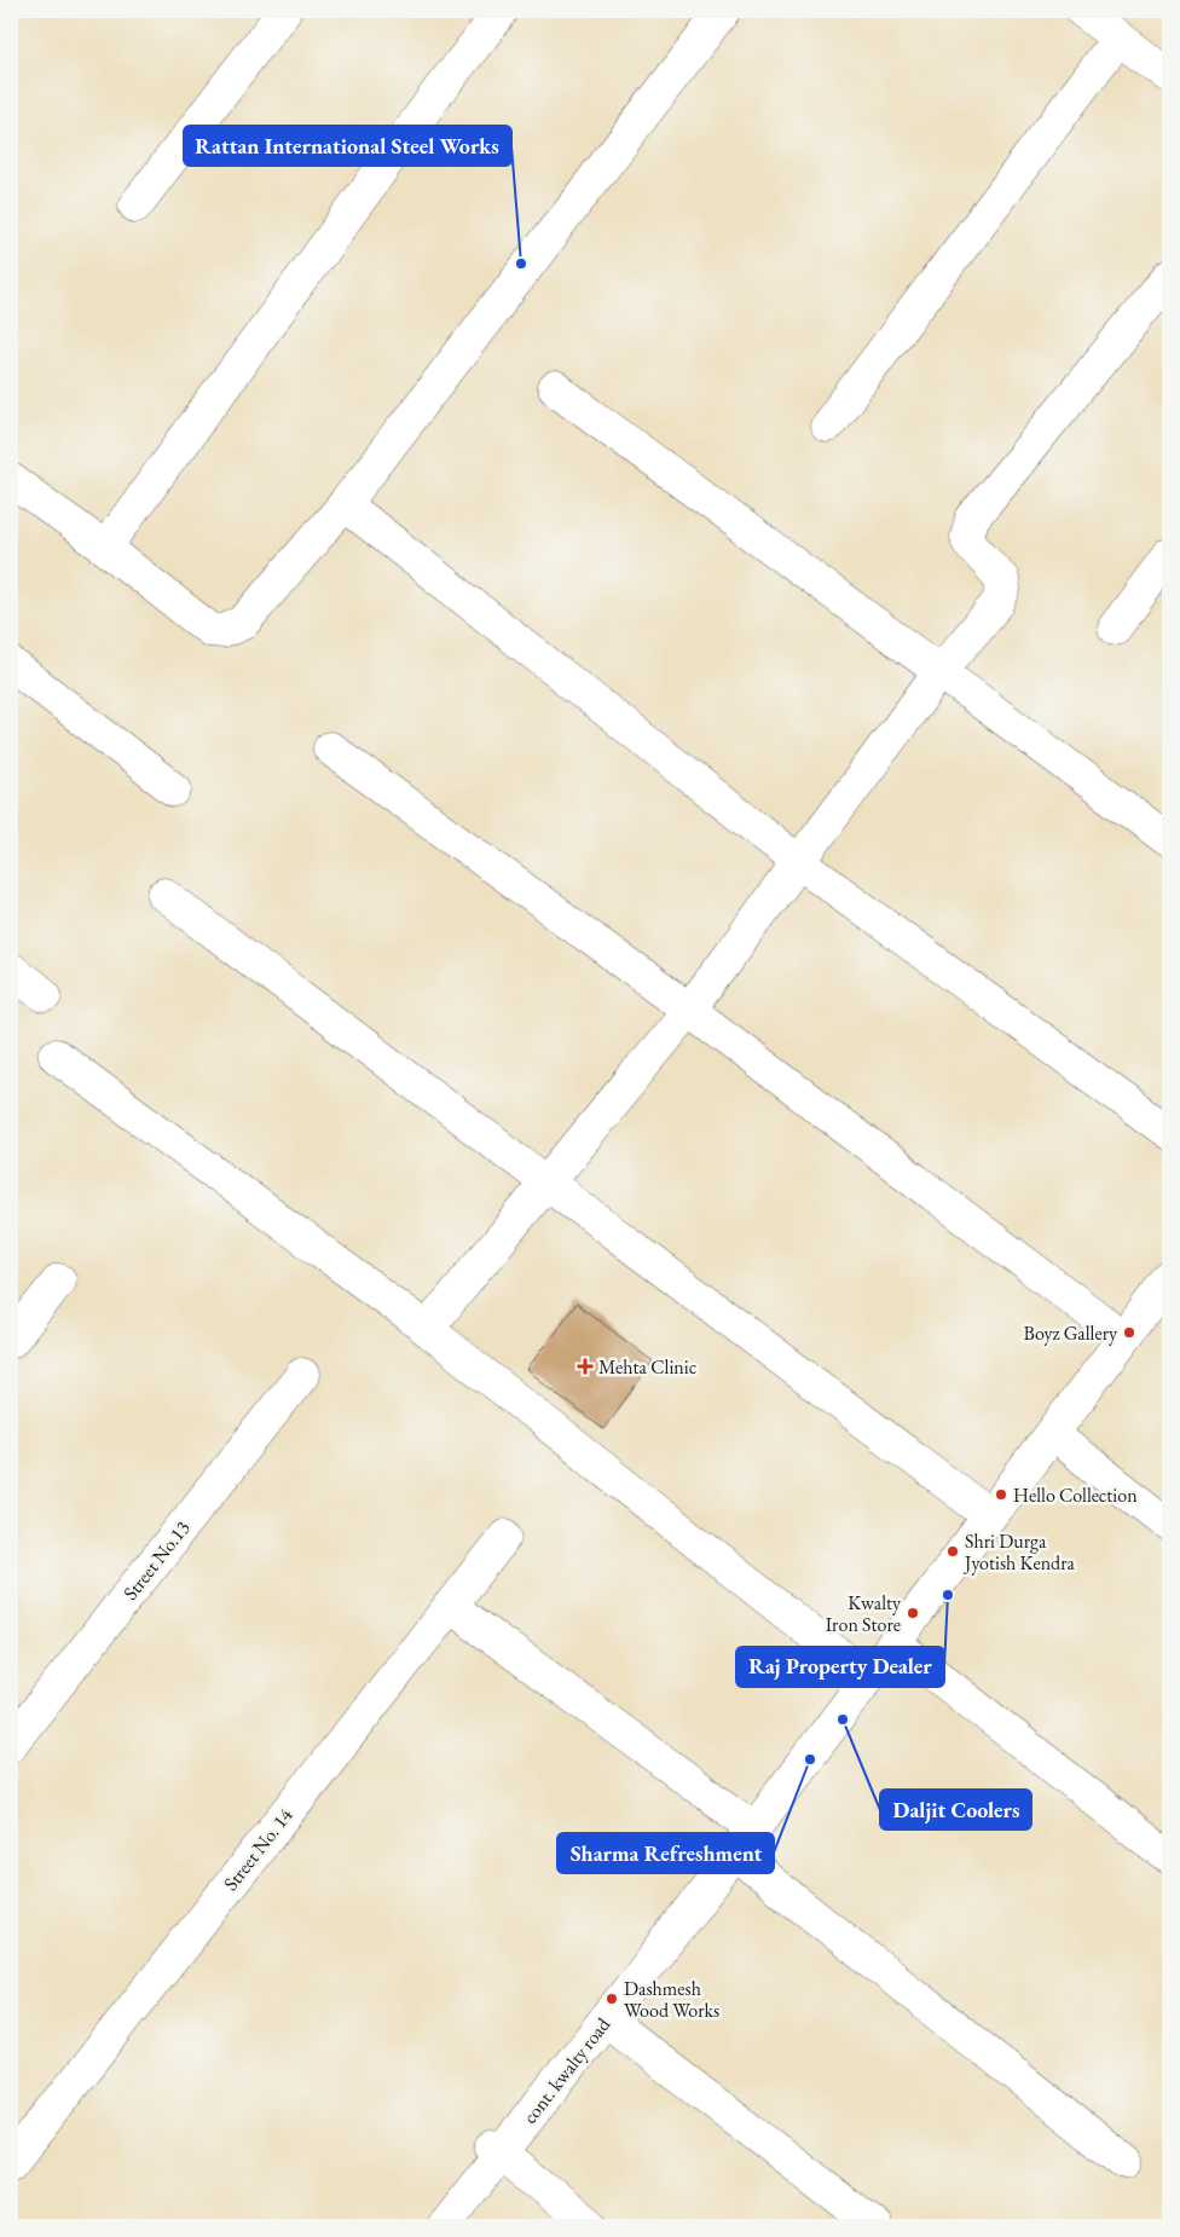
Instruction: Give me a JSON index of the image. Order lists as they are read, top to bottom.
{
  "streets": {
    "street": ["Street No.13", "Street No. 14", "cont. kwalty road"]
  },
  "places": {
    "other": [
      "Rattan International Steel Works",
      "Boyz Gallery",
      "Hello Collection",
      "Shri Durga Jyotish Kendra",
      "Raj Property Dealer",
      "Kwalty Iron Store",
      "Daljit Coolers",
      "Sharma Refreshment",
      "Dashmesh Wood Works"
    ],
    "health": ["Mehta Clinic"]
  }
}
